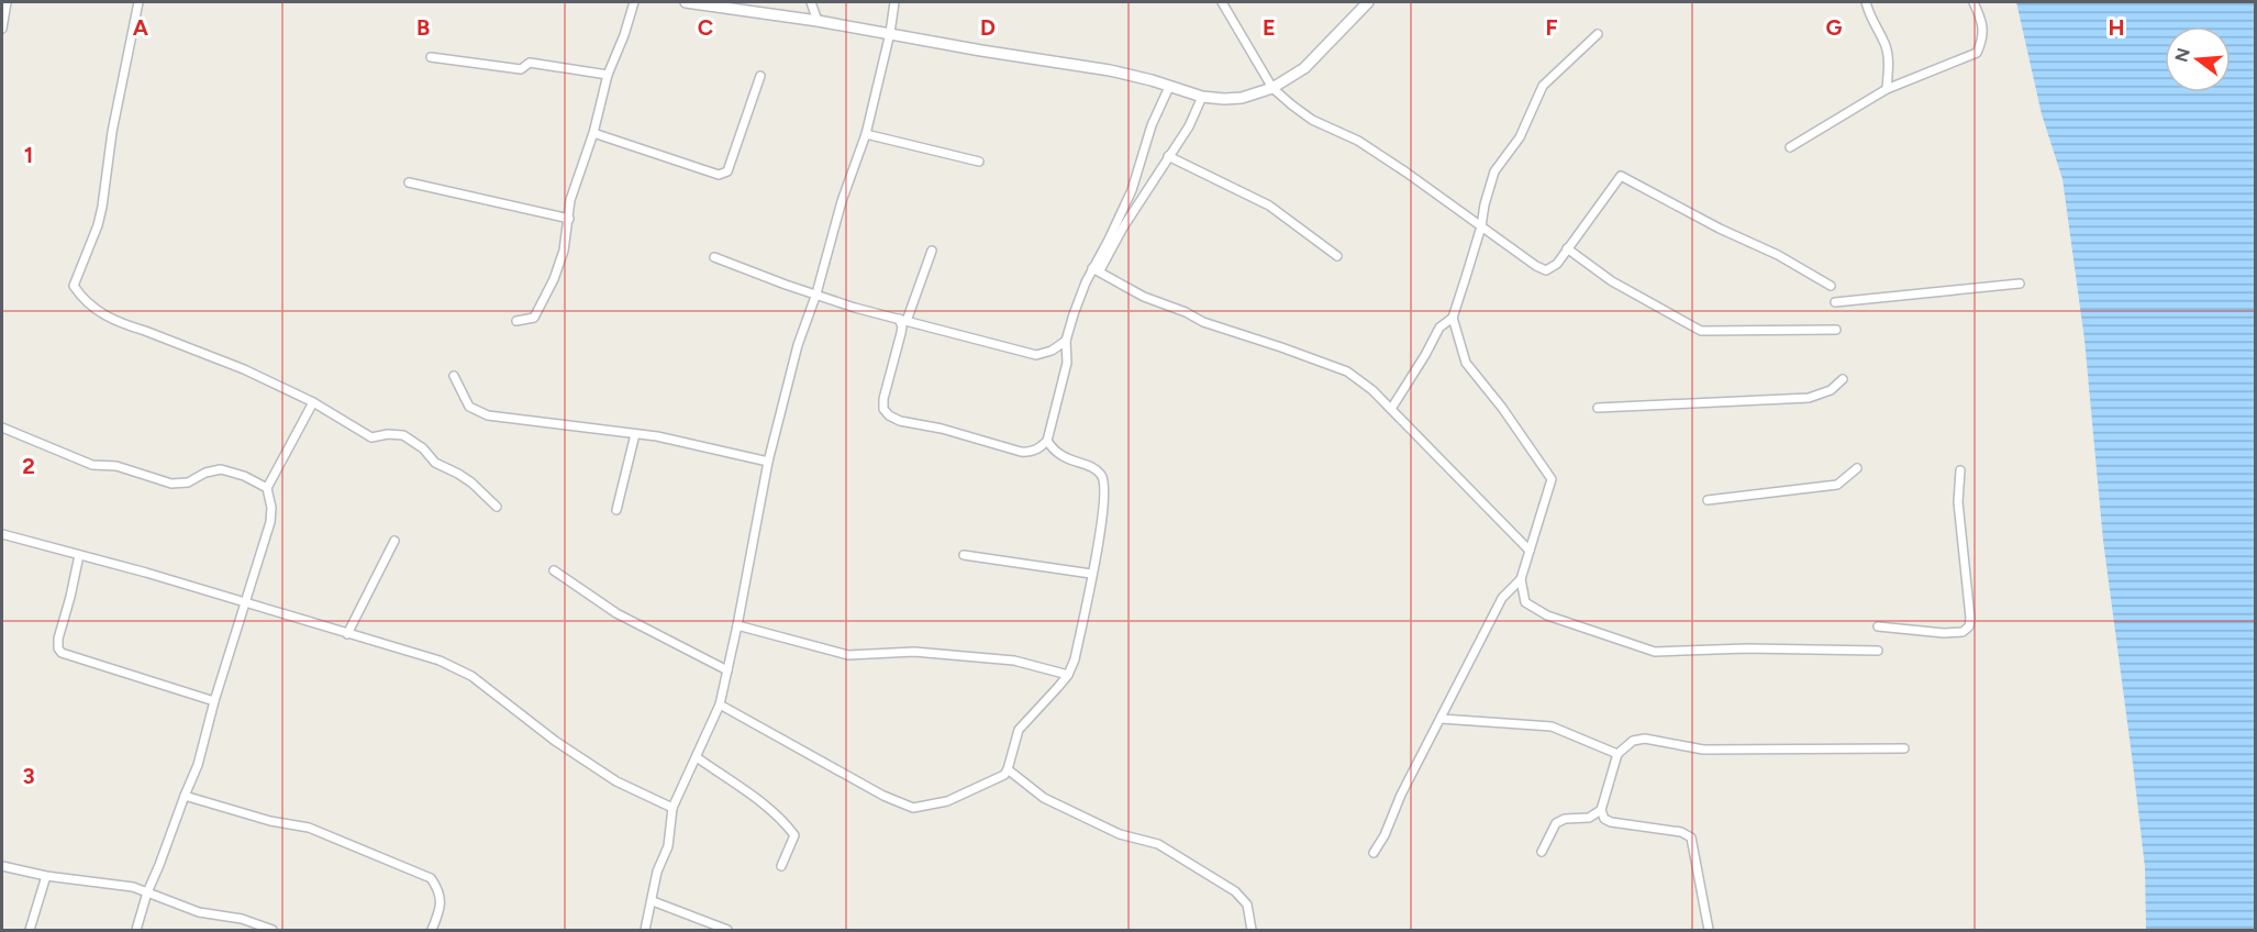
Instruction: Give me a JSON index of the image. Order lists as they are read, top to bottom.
{
  "north": "left",
  "grid": {
    "columns": [
      "A",
      "B",
      "C",
      "D",
      "E",
      "F",
      "G",
      "H"
    ],
    "rows": ["1", "2", "3"]
  }
}
